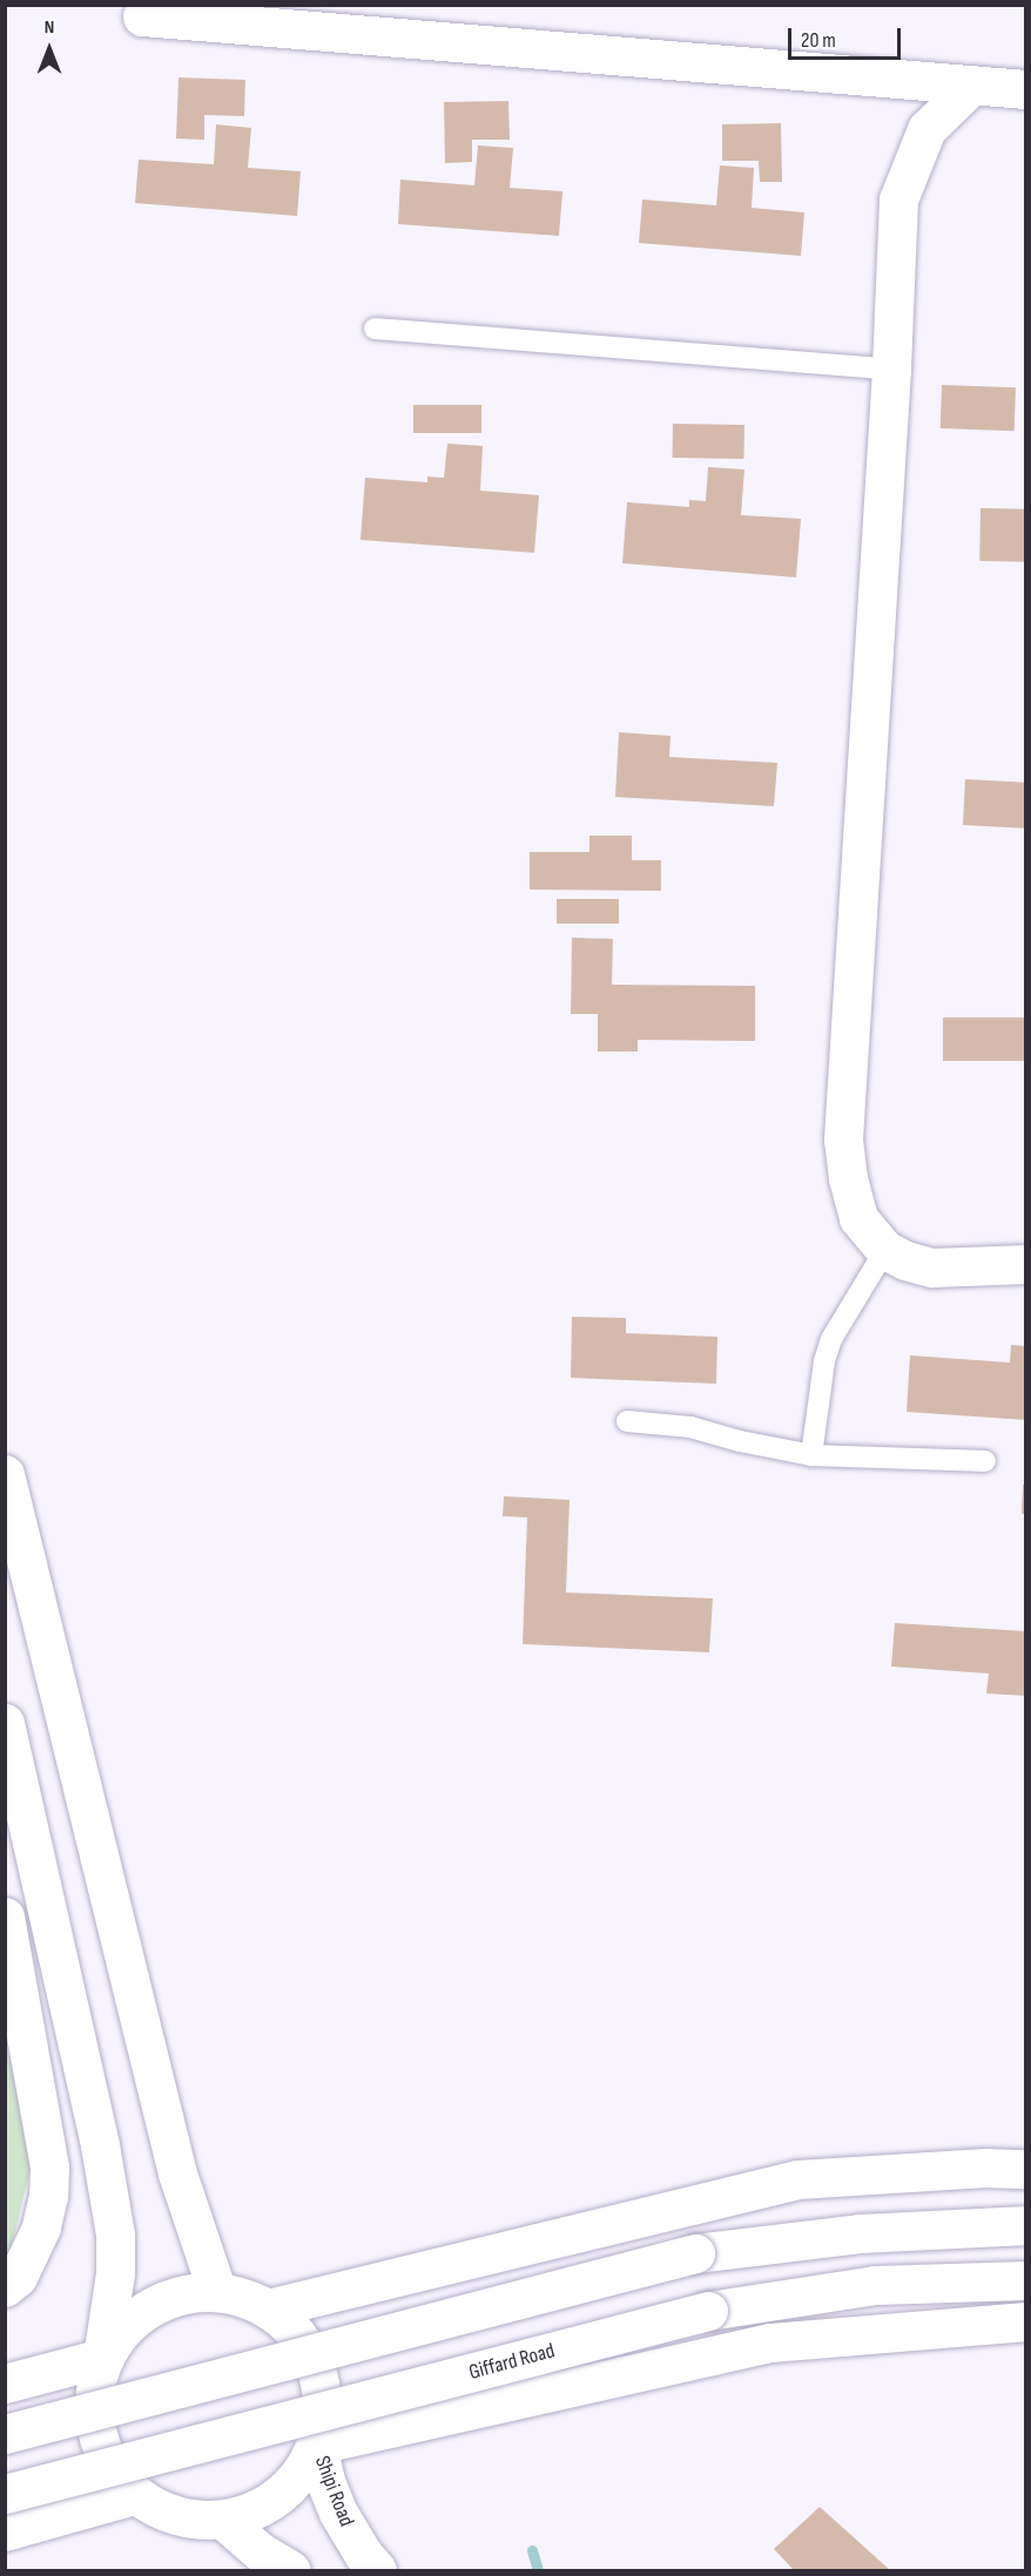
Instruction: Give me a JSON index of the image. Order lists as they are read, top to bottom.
{
  "streets": {
    "main road": ["Giffard Road", "Shipi Road"]
  },
  "crossings": [
    ["Giffard Road", "Shipi Road"]
  ],
  "scale_bar": "20 m",
  "north": "top"
}
